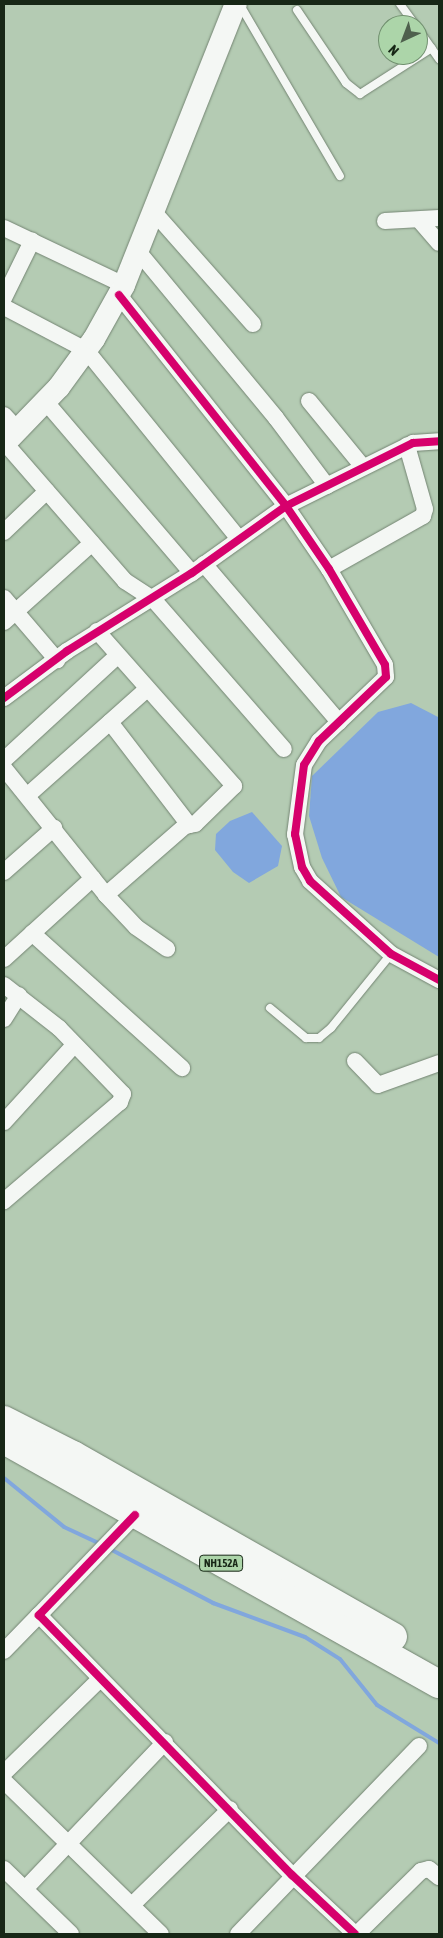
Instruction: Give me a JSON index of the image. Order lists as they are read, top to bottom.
{
  "streets": {
    "highway": ["NH152A"]
  },
  "north": "bottom left"
}
